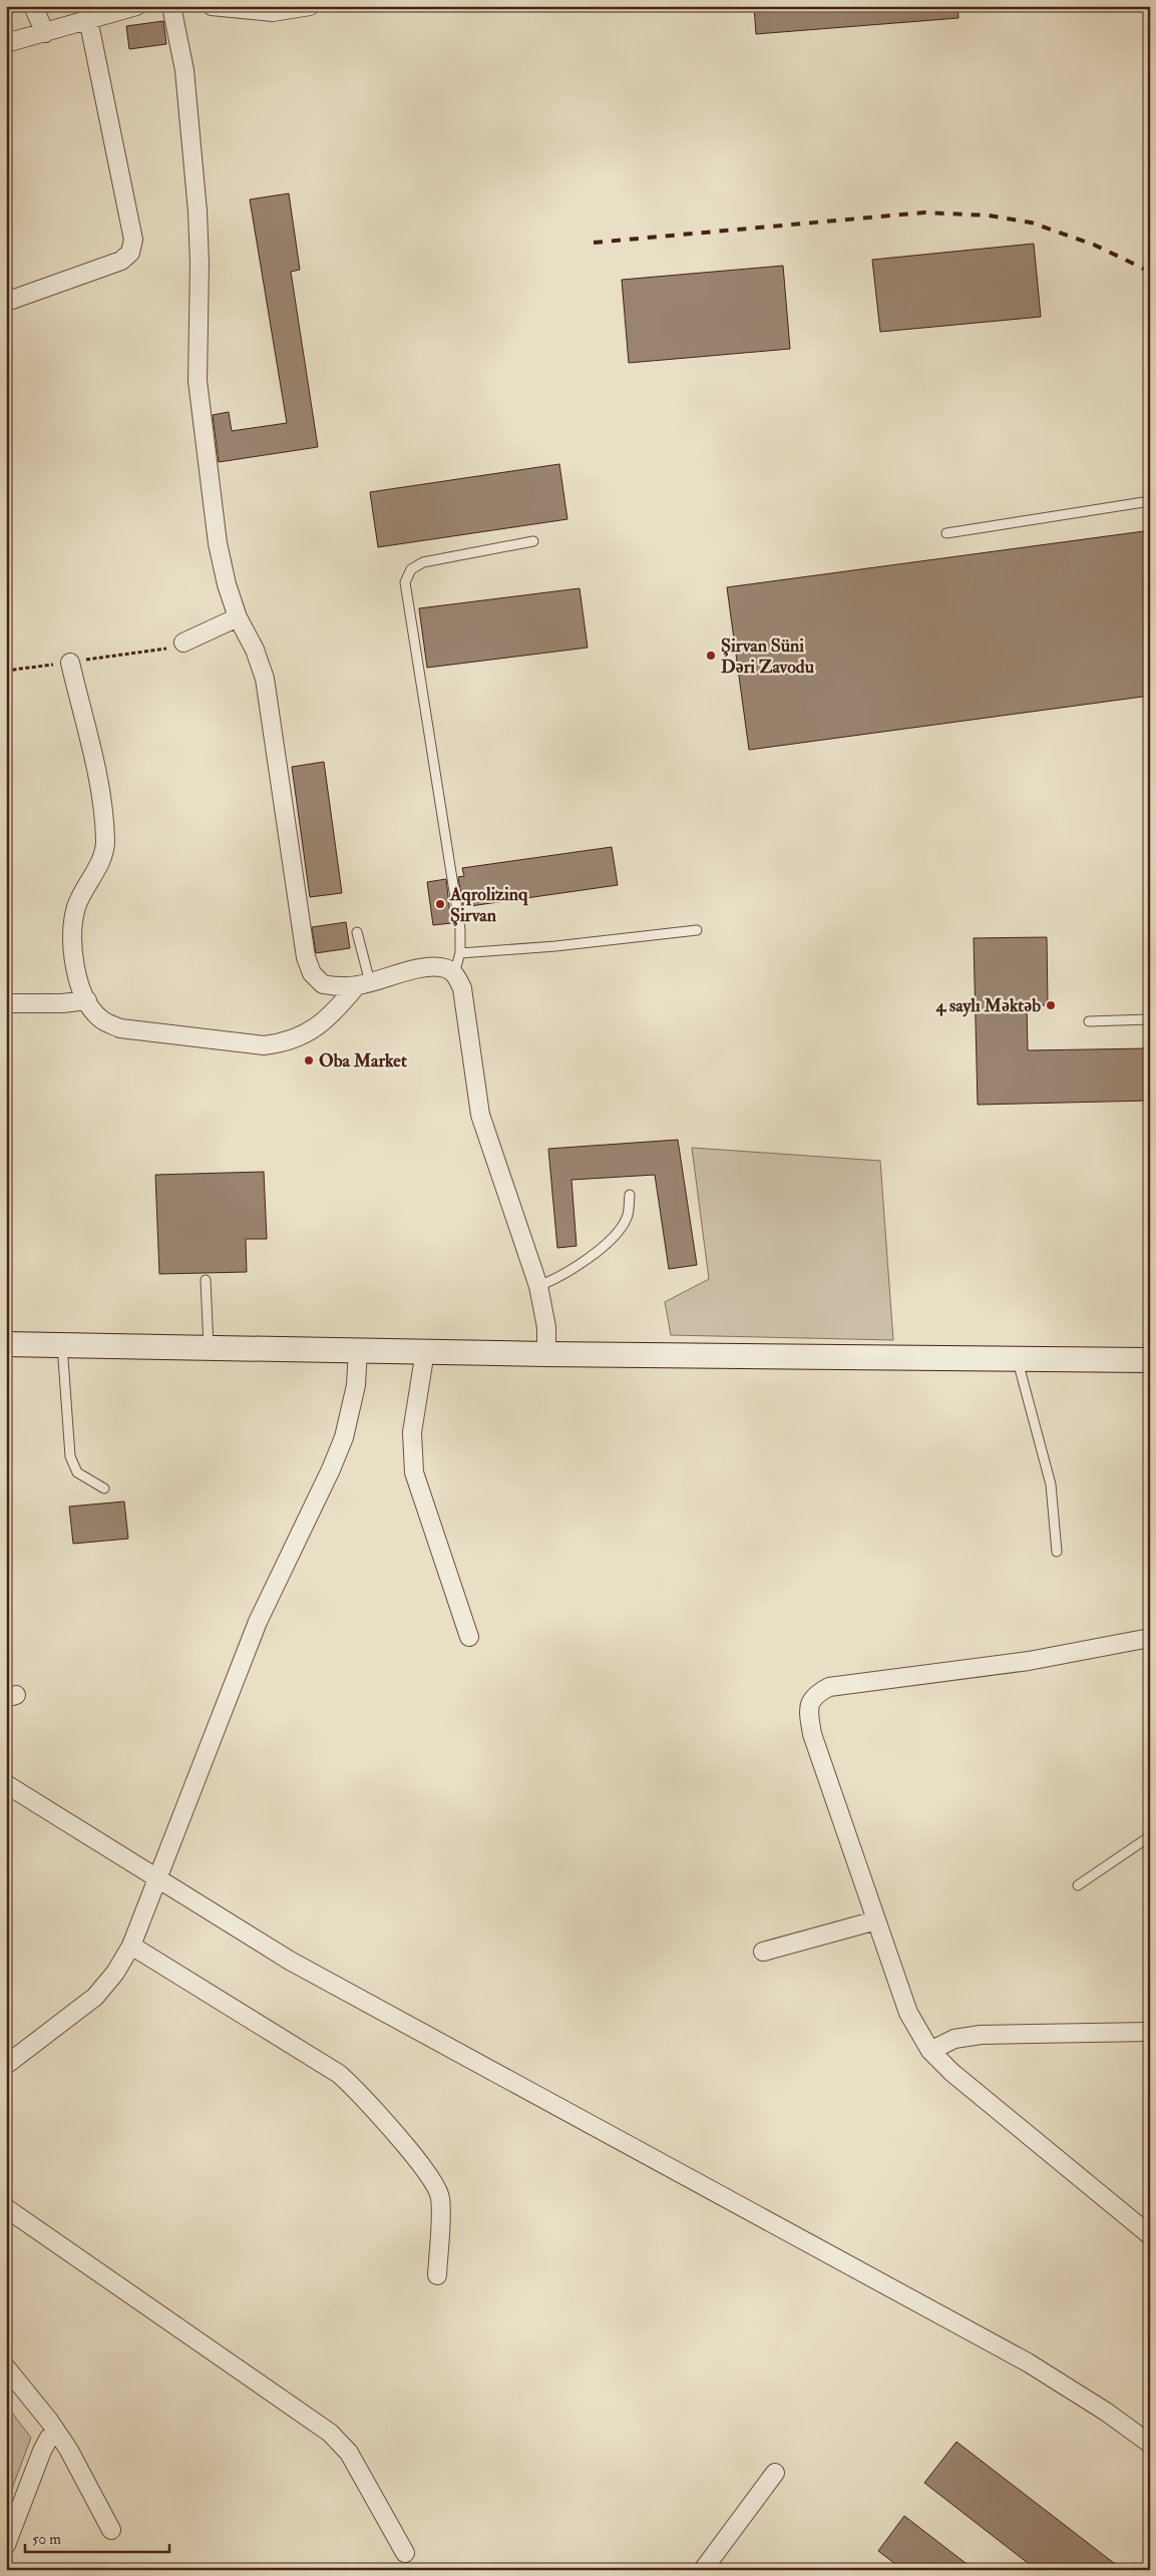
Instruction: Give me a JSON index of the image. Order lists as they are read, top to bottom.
{
  "places": [
    "Şirvan Süni Dəri Zavodu",
    "Aqrolizinq Şirvan",
    "4 saylı Məktəb",
    "Oba Market"
  ],
  "scale_bar": "50 m"
}
